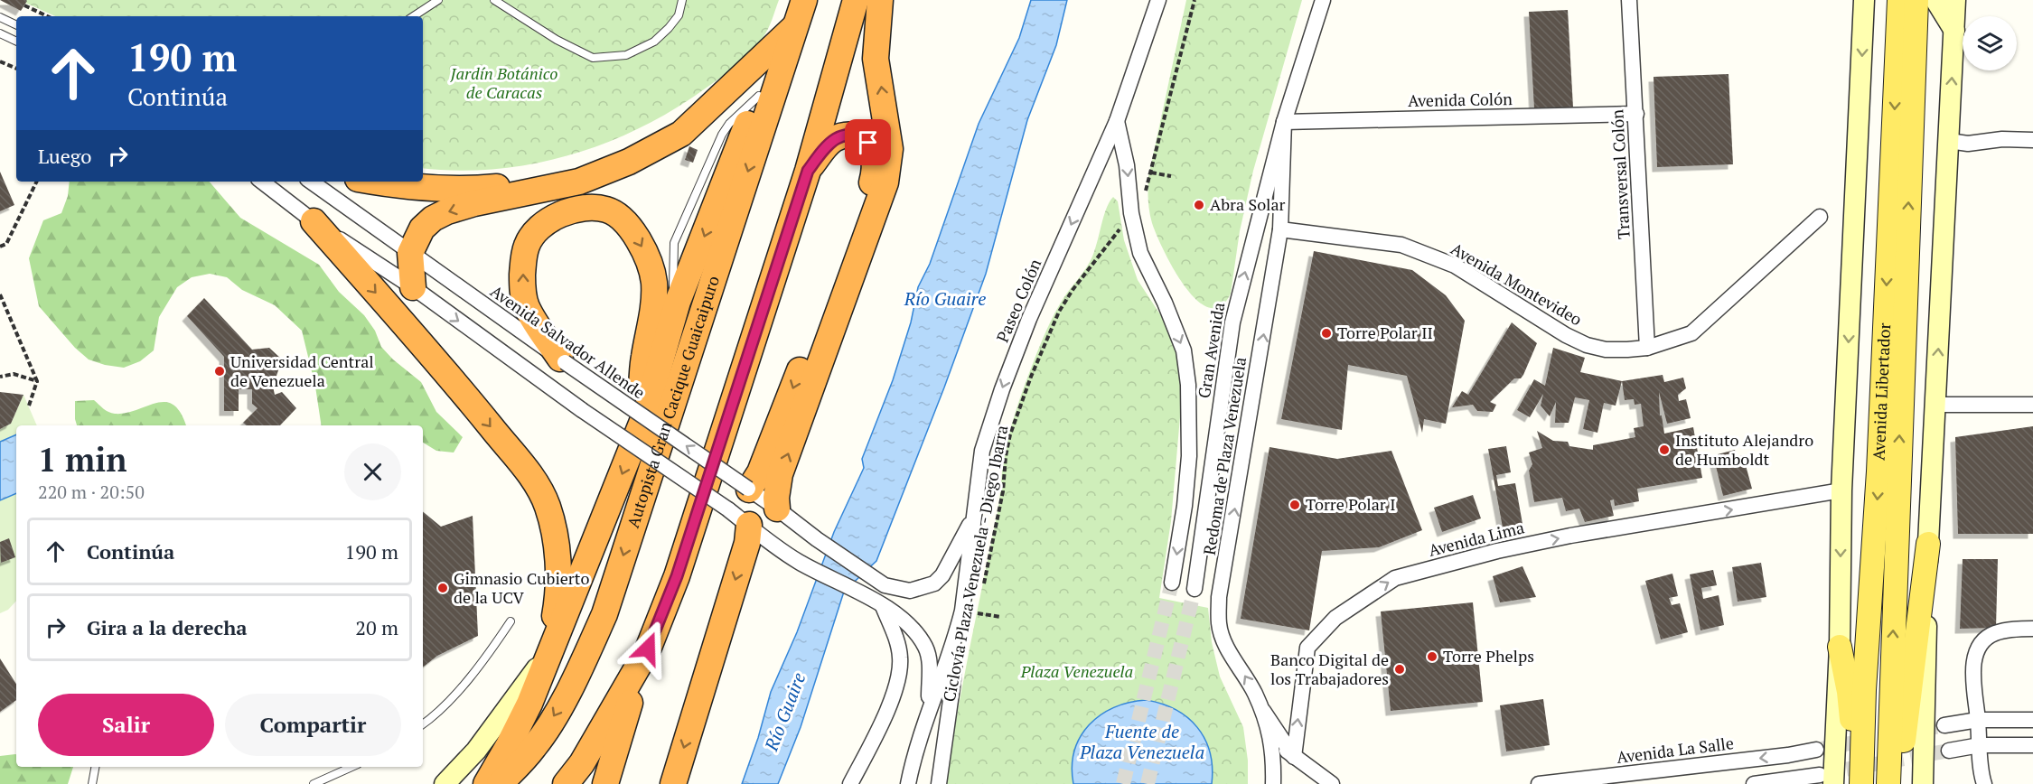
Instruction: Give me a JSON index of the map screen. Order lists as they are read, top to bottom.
{
  "streets": {
    "highway": ["Autopista Gran Cacique Guaicaipuro"],
    "main road": ["Avenida Libertador"],
    "street": [
      "Avenida Colón",
      "Transversal Colón",
      "Avenida Montevideo",
      "Paseo Colón",
      "Avenida Salvador Allende",
      "Gran Avenida",
      "Redoma de Plaza Venezuela",
      "Avenida Lima",
      "Avenida La Salle"
    ],
    "path": ["Ciclovía Plaza Venezuela - Diego Ibarra"]
  },
  "crossings": [
    ["Avenida Colón", "Transversal Colón"],
    ["Avenida Colón", "Gran Avenida"],
    ["Avenida Colón", "Redoma de Plaza Venezuela"],
    ["Transversal Colón", "Avenida Montevideo"],
    ["Avenida Montevideo", "Redoma de Plaza Venezuela"],
    ["Paseo Colón", "Avenida Salvador Allende"],
    ["Paseo Colón", "Gran Avenida"],
    ["Paseo Colón", "Ciclovía Plaza Venezuela - Diego Ibarra"],
    ["Gran Avenida", "Redoma de Plaza Venezuela"],
    ["Gran Avenida", "Ciclovía Plaza Venezuela - Diego Ibarra"]
  ],
  "one_way": [
    "Paseo Colón",
    "Redoma de Plaza Venezuela",
    "Avenida Lima",
    "Avenida La Salle"
  ],
  "water": ["Río Guaire", "Fuente de Plaza Venezuela"],
  "parks": ["Jardín Botánico de Caracas", "Plaza Venezuela"],
  "places": [
    "Abra Solar",
    "Torre Polar II",
    "Universidad Central de Venezuela",
    "Instituto Alejandro de Humboldt",
    "Torre Polar I",
    "Gimnasio Cubierto de la UCV",
    "Torre Phelps",
    "Banco Digital de los Trabajadores"
  ],
  "page": {
    "turn": ["190 m", "Continúa"],
    "then": "Luego",
    "heading": ["1 min", "220 m · 20:50"],
    "list": [
      {
        "name": "Continúa",
        "value": "190 m"
      },
      {
        "name": "Gira a la derecha",
        "value": "20 m"
      }
    ],
    "buttons": ["Salir", "Compartir"]
  }
}
